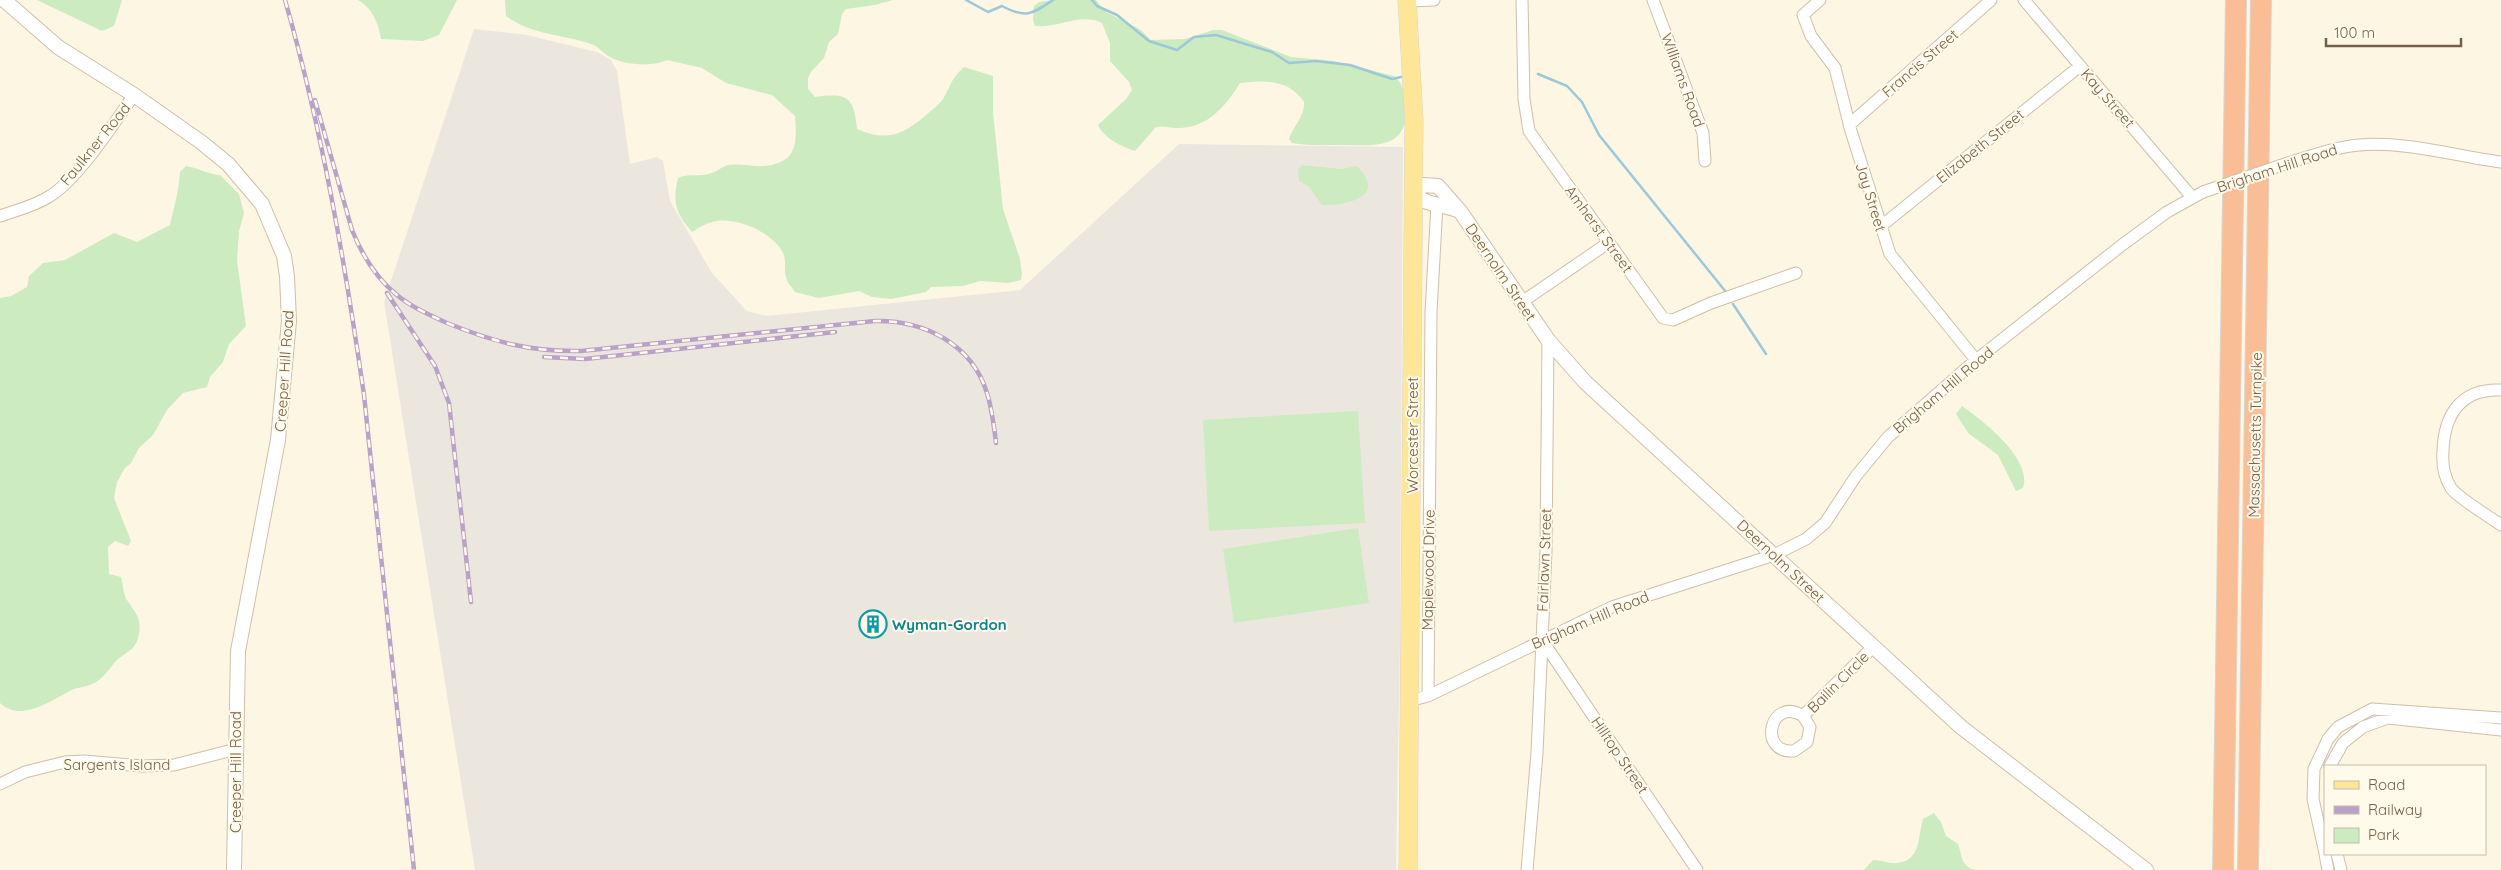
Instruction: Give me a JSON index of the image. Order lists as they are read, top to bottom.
{
  "streets": {
    "highway": ["Massachusetts Turnpike"],
    "main road": ["Worcester Street"],
    "street": [
      "Francis Street",
      "Williams Road",
      "Kay Street",
      "Faulkner Road",
      "Elizabeth Street",
      "Brigham Hill Road",
      "Jay Street",
      "Amherst Street",
      "Deernolm Street",
      "Creeper Hill Road",
      "Fairlawn Street",
      "Maplewood Drive",
      "Bailin Circle",
      "Hilltop Street",
      "Sargents Island"
    ]
  },
  "crossings": [
    ["Francis Street", "Jay Street"],
    ["Kay Street", "Elizabeth Street"],
    ["Kay Street", "Brigham Hill Road"],
    ["Faulkner Road", "Creeper Hill Road"],
    ["Elizabeth Street", "Jay Street"],
    ["Brigham Hill Road", "Jay Street"],
    ["Brigham Hill Road", "Deernolm Street"],
    ["Brigham Hill Road", "Worcester Street"],
    ["Brigham Hill Road", "Fairlawn Street"],
    ["Brigham Hill Road", "Maplewood Drive"],
    ["Brigham Hill Road", "Hilltop Street"],
    ["Deernolm Street", "Worcester Street"],
    ["Deernolm Street", "Fairlawn Street"],
    ["Deernolm Street", "Maplewood Drive"],
    ["Deernolm Street", "Bailin Circle"],
    ["Creeper Hill Road", "Sargents Island"],
    ["Fairlawn Street", "Hilltop Street"]
  ],
  "places": {
    "building": ["Wyman-Gordon"]
  },
  "legend": ["Road", "Railway", "Park"],
  "scale_bar": "100 m"
}
